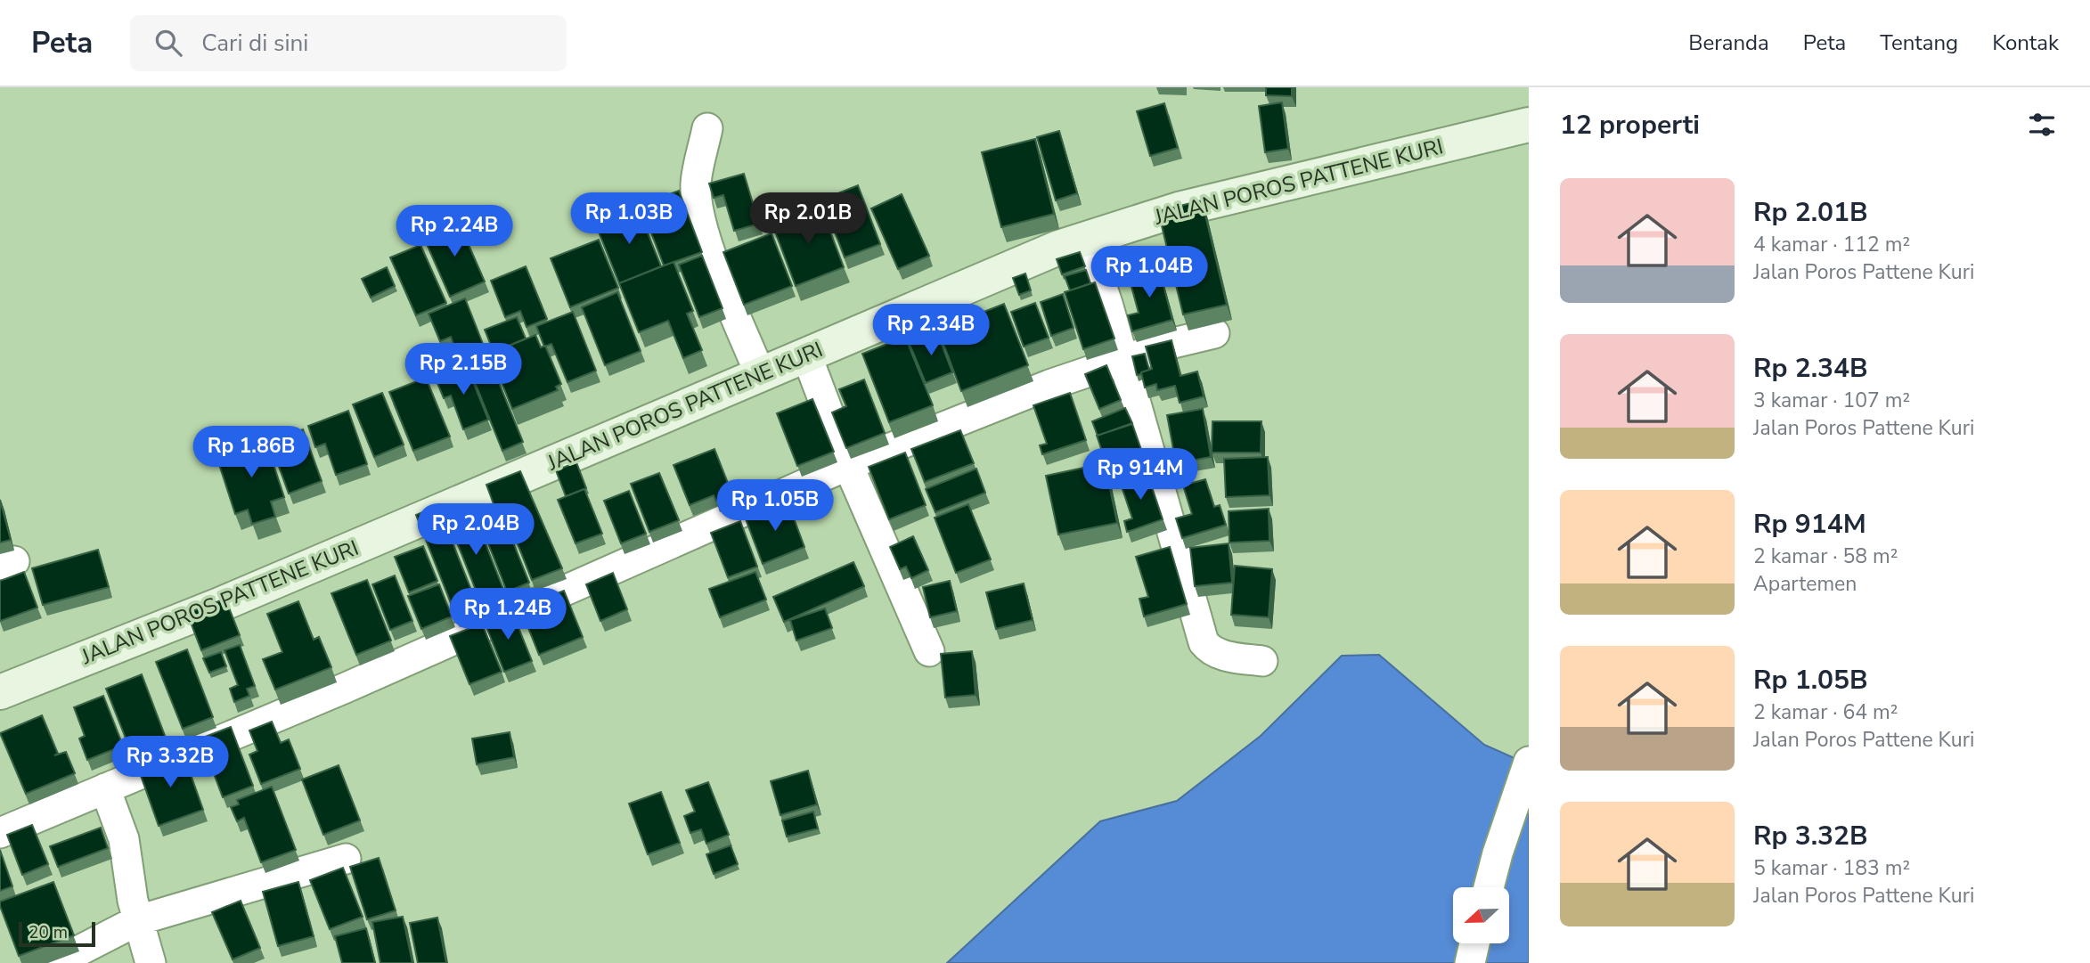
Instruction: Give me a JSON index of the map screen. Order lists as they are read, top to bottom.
{
  "streets": {
    "street": ["JALAN POROS PATTENE KURI"]
  },
  "scale_bar": "20 m",
  "north": "left",
  "page": {
    "header": "Peta",
    "search": "Cari di sini",
    "nav": [
      "Beranda",
      "Peta",
      "Tentang",
      "Kontak"
    ],
    "heading": "12 properti",
    "list": [
      {
        "name": "Rp 2.01B",
        "note": "4 kamar · 112 m² · Jalan Poros Pattene Kuri"
      },
      {
        "name": "Rp 2.34B",
        "note": "3 kamar · 107 m² · Jalan Poros Pattene Kuri"
      },
      {
        "name": "Rp 914M",
        "note": "2 kamar · 58 m² · Apartemen"
      },
      {
        "name": "Rp 1.05B",
        "note": "2 kamar · 64 m² · Jalan Poros Pattene Kuri"
      },
      {
        "name": "Rp 3.32B",
        "note": "5 kamar · 183 m² · Jalan Poros Pattene Kuri"
      }
    ],
    "price": [
      "Rp 1.03B",
      "Rp 2.01B",
      "Rp 2.24B",
      "Rp 1.04B",
      "Rp 2.34B",
      "Rp 2.15B",
      "Rp 1.86B",
      "Rp 914M",
      "Rp 1.05B",
      "Rp 2.04B",
      "Rp 1.24B",
      "Rp 3.32B"
    ],
    "scale": "20 m"
  }
}
